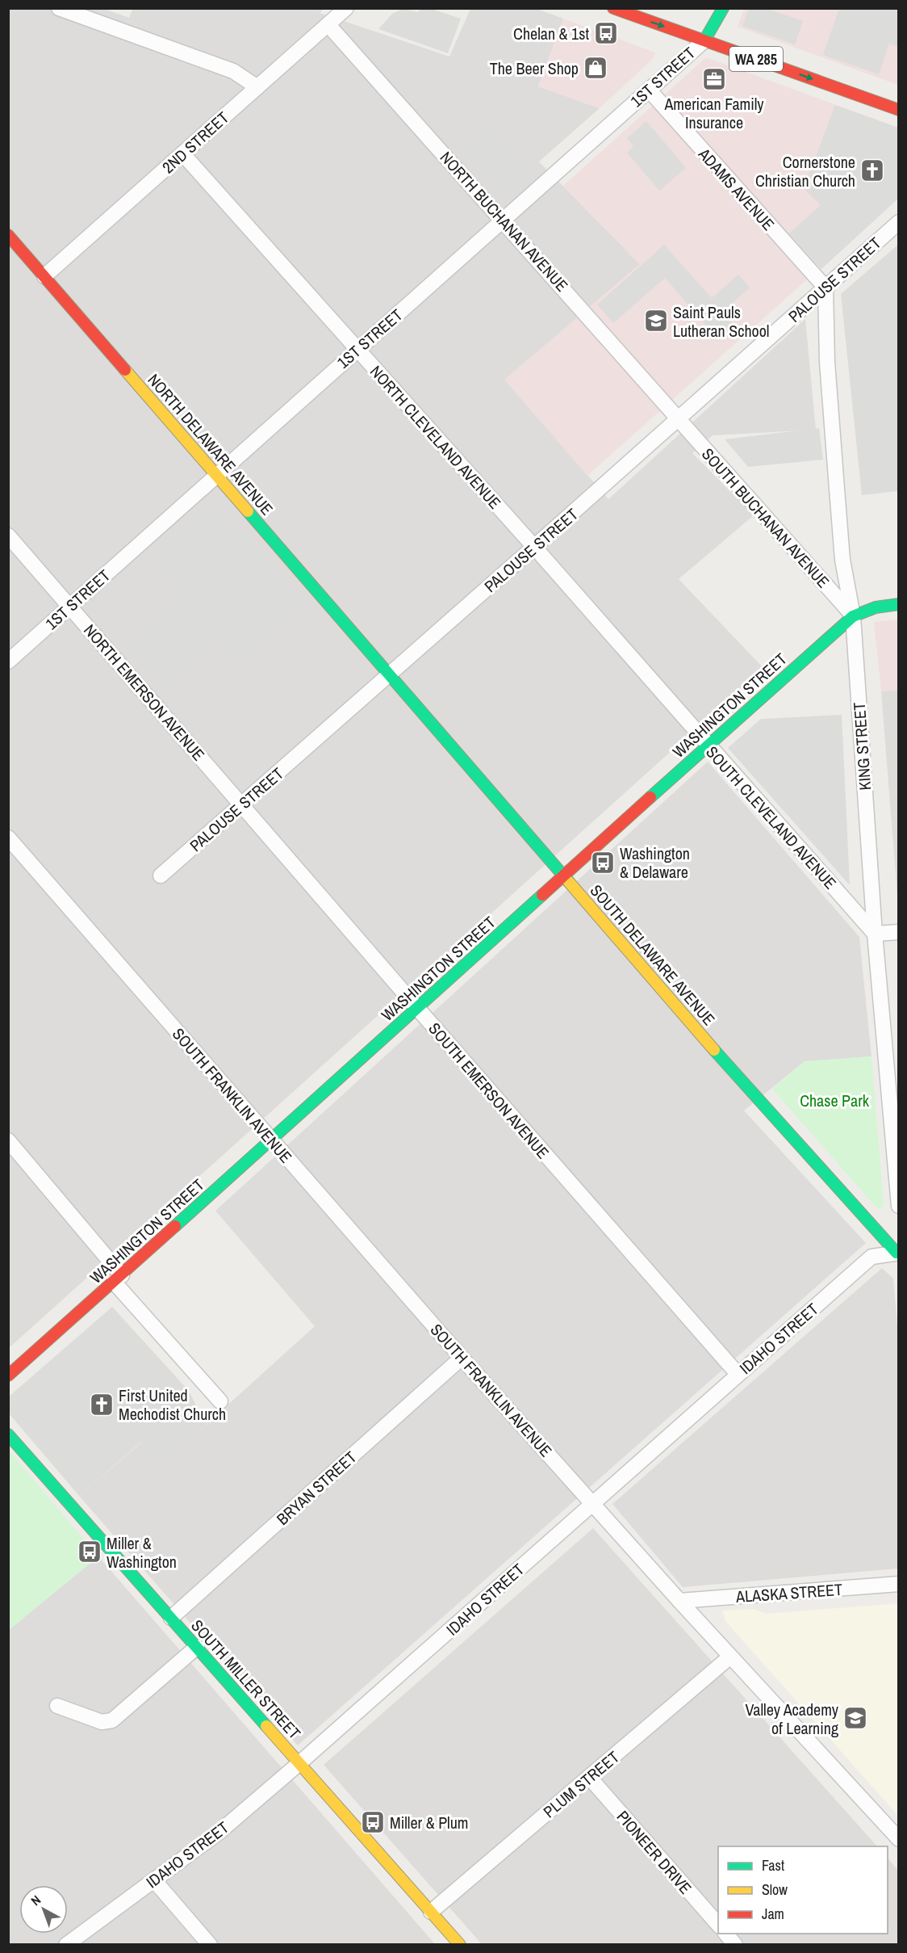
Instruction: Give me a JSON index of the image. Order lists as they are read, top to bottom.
{
  "streets": {
    "street": [
      "WA 285",
      "1ST STREET",
      "2ND STREET",
      "ADAMS AVENUE",
      "NORTH BUCHANAN AVENUE",
      "PALOUSE STREET",
      "NORTH CLEVELAND AVENUE",
      "NORTH DELAWARE AVENUE",
      "SOUTH BUCHANAN AVENUE",
      "NORTH EMERSON AVENUE",
      "WASHINGTON STREET",
      "KING STREET",
      "SOUTH CLEVELAND AVENUE",
      "SOUTH DELAWARE AVENUE",
      "SOUTH EMERSON AVENUE",
      "SOUTH FRANKLIN AVENUE",
      "IDAHO STREET",
      "BRYAN STREET",
      "ALASKA STREET",
      "SOUTH MILLER STREET",
      "PLUM STREET",
      "PIONEER DRIVE"
    ]
  },
  "crossings": [
    ["WA 285", "1ST STREET"],
    ["1ST STREET", "ADAMS AVENUE"],
    ["1ST STREET", "NORTH BUCHANAN AVENUE"],
    ["1ST STREET", "NORTH CLEVELAND AVENUE"],
    ["1ST STREET", "NORTH DELAWARE AVENUE"],
    ["1ST STREET", "NORTH EMERSON AVENUE"],
    ["2ND STREET", "NORTH BUCHANAN AVENUE"],
    ["2ND STREET", "NORTH CLEVELAND AVENUE"],
    ["2ND STREET", "NORTH DELAWARE AVENUE"],
    ["ADAMS AVENUE", "PALOUSE STREET"],
    ["ADAMS AVENUE", "KING STREET"],
    ["NORTH BUCHANAN AVENUE", "PALOUSE STREET"],
    ["NORTH BUCHANAN AVENUE", "SOUTH BUCHANAN AVENUE"],
    ["PALOUSE STREET", "NORTH CLEVELAND AVENUE"],
    ["PALOUSE STREET", "NORTH DELAWARE AVENUE"],
    ["PALOUSE STREET", "SOUTH BUCHANAN AVENUE"],
    ["PALOUSE STREET", "NORTH EMERSON AVENUE"],
    ["PALOUSE STREET", "KING STREET"],
    ["PALOUSE STREET", "SOUTH CLEVELAND AVENUE"],
    ["PALOUSE STREET", "SOUTH DELAWARE AVENUE"],
    ["PALOUSE STREET", "SOUTH EMERSON AVENUE"],
    ["NORTH CLEVELAND AVENUE", "SOUTH CLEVELAND AVENUE"],
    ["NORTH DELAWARE AVENUE", "SOUTH DELAWARE AVENUE"],
    ["SOUTH BUCHANAN AVENUE", "WASHINGTON STREET"],
    ["SOUTH BUCHANAN AVENUE", "KING STREET"],
    ["NORTH EMERSON AVENUE", "SOUTH EMERSON AVENUE"],
    ["WASHINGTON STREET", "KING STREET"],
    ["WASHINGTON STREET", "SOUTH CLEVELAND AVENUE"],
    ["WASHINGTON STREET", "SOUTH DELAWARE AVENUE"],
    ["WASHINGTON STREET", "SOUTH EMERSON AVENUE"],
    ["WASHINGTON STREET", "SOUTH FRANKLIN AVENUE"],
    ["KING STREET", "SOUTH CLEVELAND AVENUE"],
    ["SOUTH DELAWARE AVENUE", "IDAHO STREET"],
    ["SOUTH EMERSON AVENUE", "IDAHO STREET"],
    ["SOUTH FRANKLIN AVENUE", "IDAHO STREET"],
    ["SOUTH FRANKLIN AVENUE", "BRYAN STREET"],
    ["SOUTH FRANKLIN AVENUE", "ALASKA STREET"],
    ["SOUTH FRANKLIN AVENUE", "PLUM STREET"],
    ["IDAHO STREET", "SOUTH MILLER STREET"],
    ["BRYAN STREET", "SOUTH MILLER STREET"],
    ["SOUTH MILLER STREET", "PLUM STREET"],
    ["PLUM STREET", "PIONEER DRIVE"]
  ],
  "parks": ["Chase Park"],
  "places": {
    "bus stop": [
      "Chelan & 1st",
      "Washington & Delaware",
      "Miller & Washington",
      "Miller & Plum"
    ],
    "shop": ["The Beer Shop"],
    "office": ["American Family Insurance"],
    "church": ["Cornerstone Christian Church", "First United Mechodist Church"],
    "school or university": ["Saint Pauls Lutheran School", "Valley Academy of Learning"]
  },
  "legend": ["Fast", "Slow", "Jam"],
  "north": "top left"
}
